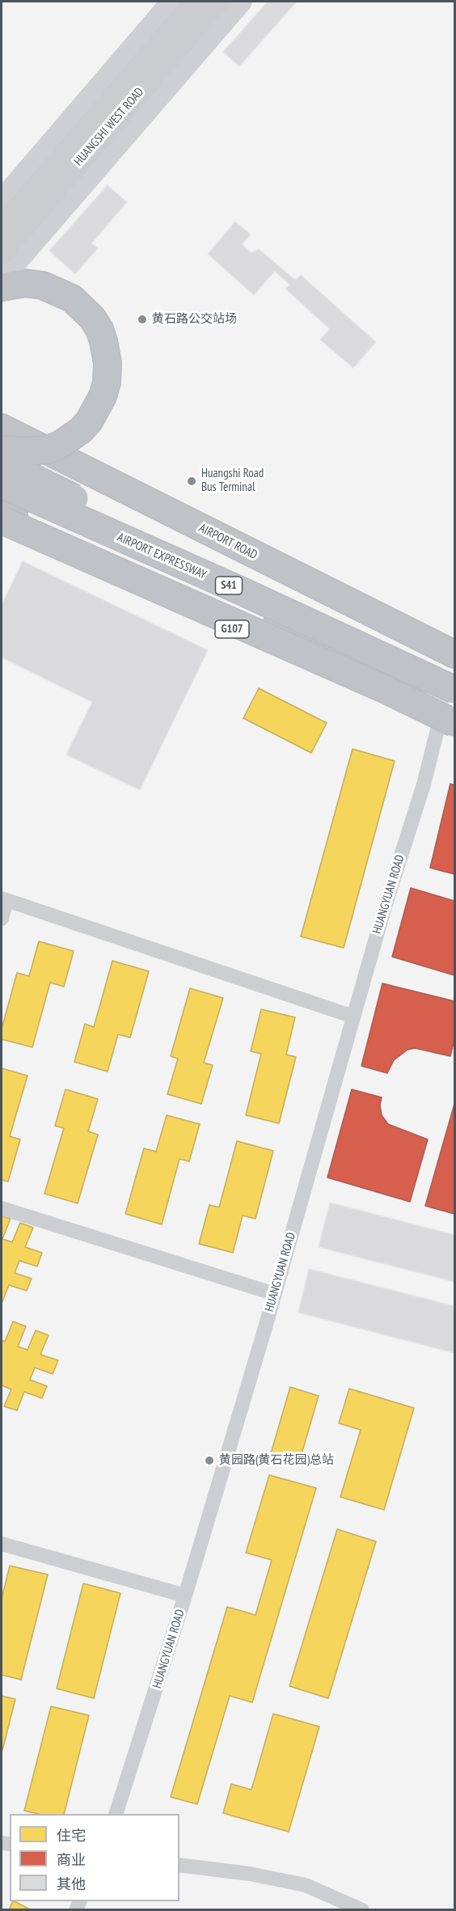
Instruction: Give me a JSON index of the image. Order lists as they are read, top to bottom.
{
  "streets": {
    "highway": ["AIRPORT ROAD", "AIRPORT EXPRESSWAY", "S41"],
    "main road": ["HUANGSHI WEST ROAD"],
    "street": ["HUANGYUAN ROAD"]
  },
  "crossings": [
    ["S41", "HUANGYUAN ROAD"]
  ],
  "places": ["黄石路公交站场", "Huangshi Road Bus Terminal", "黄园路(黄石花园)总站"],
  "legend": ["住宅", "商业", "其他"]
}
